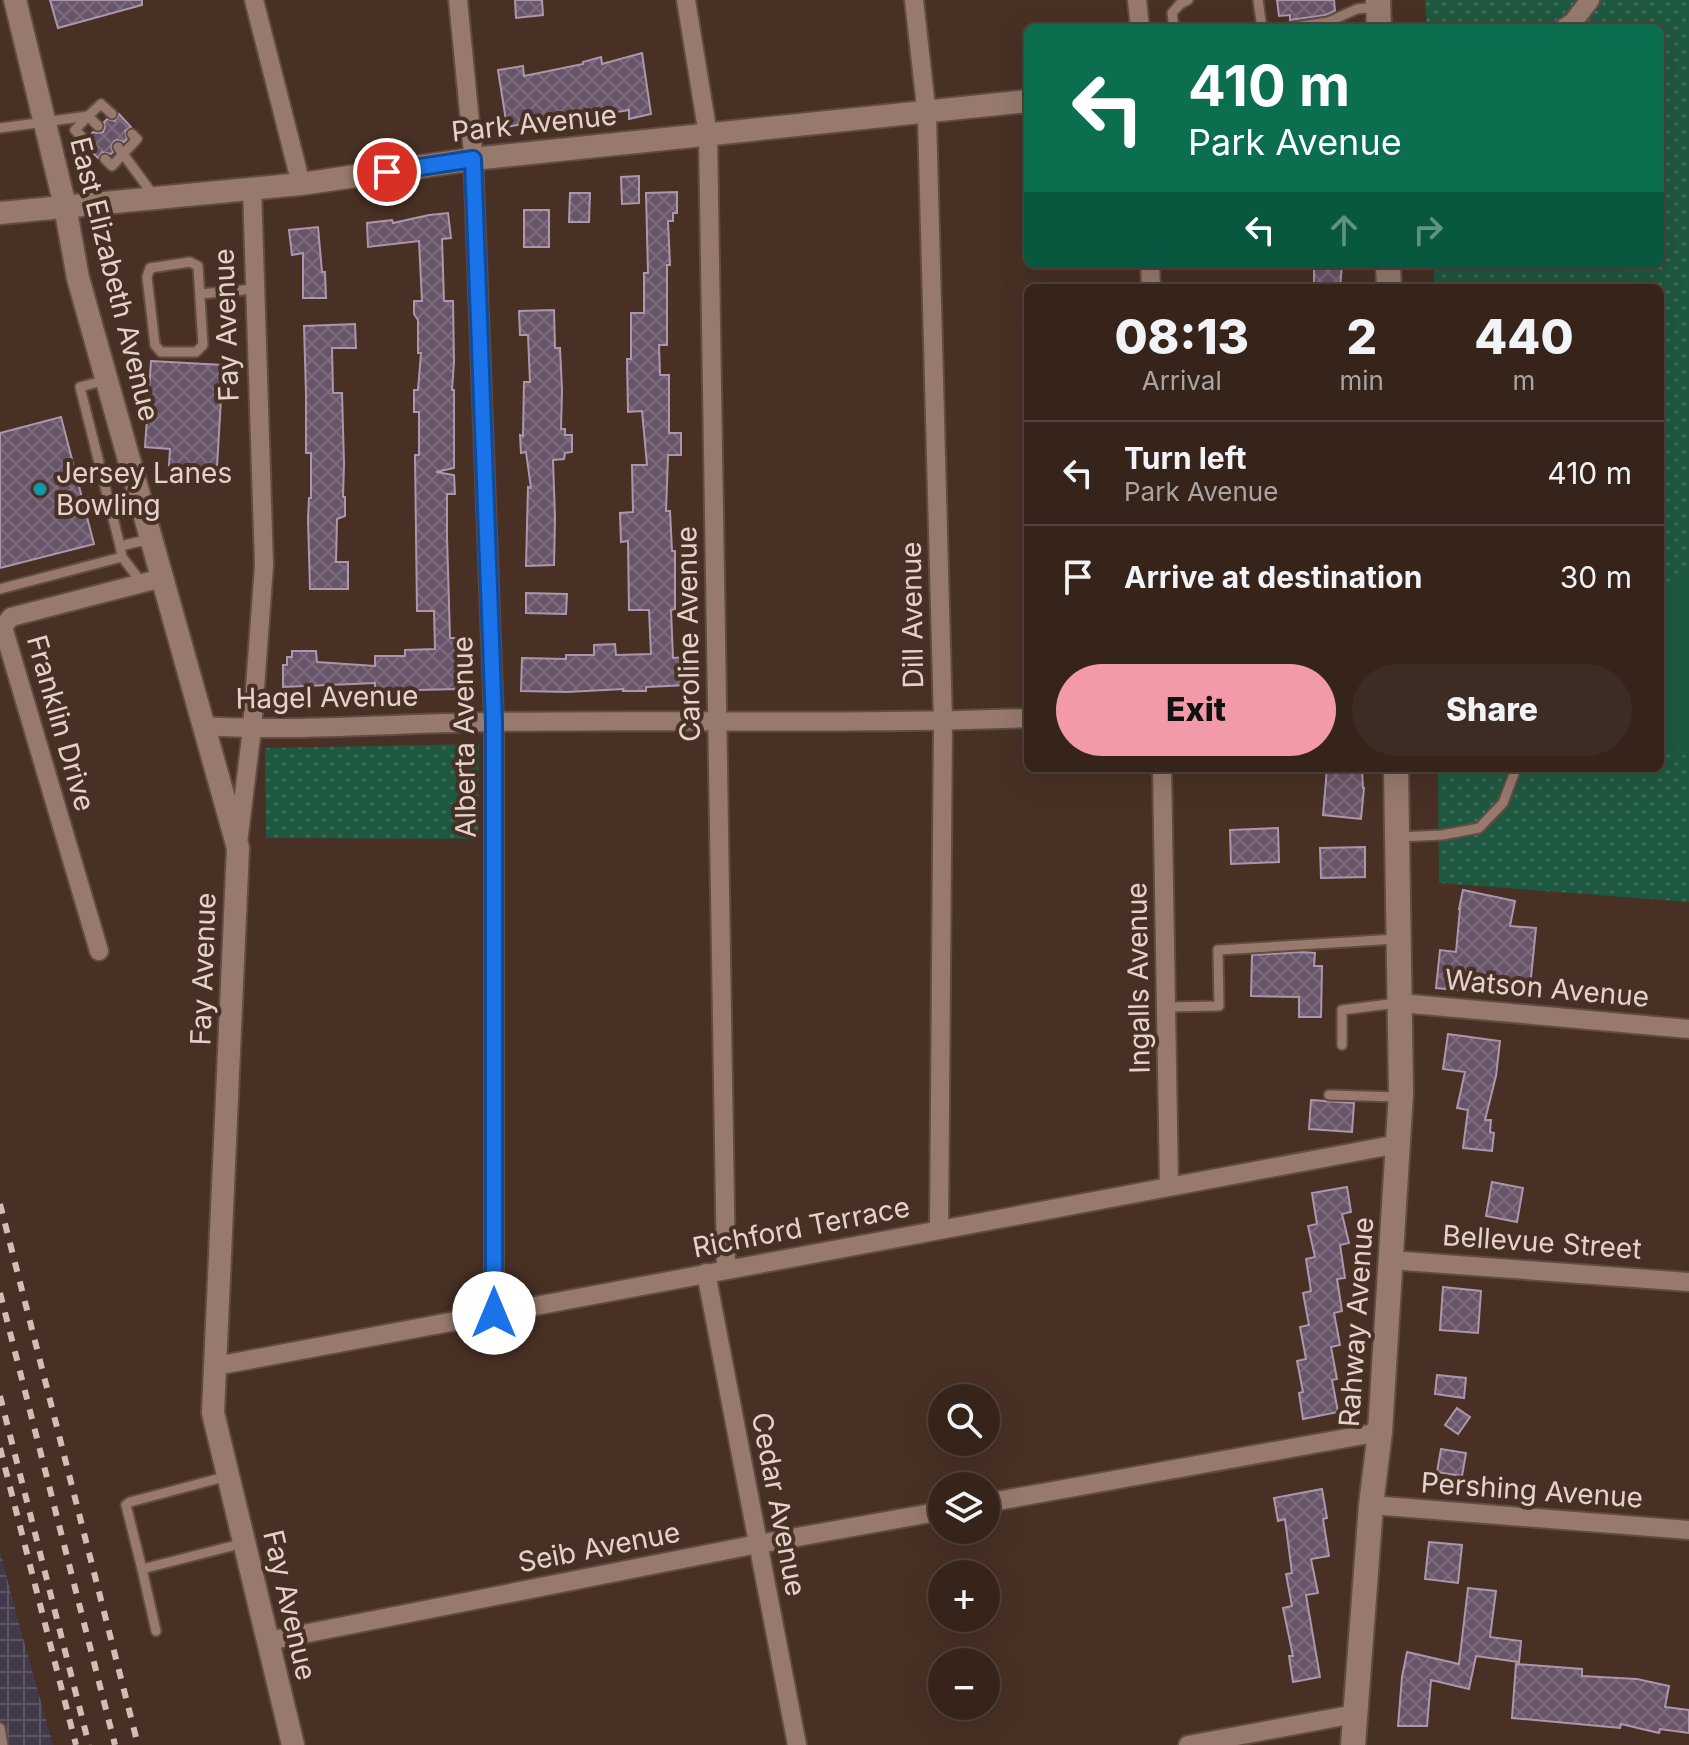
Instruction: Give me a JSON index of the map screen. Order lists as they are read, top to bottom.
{
  "streets": {
    "main road": ["Rahway Avenue"],
    "street": [
      "Park Avenue",
      "East Elizabeth Avenue",
      "Fay Avenue",
      "Dill Avenue",
      "Caroline Avenue",
      "Hagel Avenue",
      "Franklin Drive",
      "Alberta Avenue",
      "Ingalls Avenue",
      "Watson Avenue",
      "Richford Terrace",
      "Bellevue Street",
      "Pershing Avenue",
      "Cedar Avenue",
      "Seib Avenue"
    ]
  },
  "crossings": [
    ["Park Avenue", "East Elizabeth Avenue"],
    ["Park Avenue", "Fay Avenue"],
    ["Park Avenue", "Dill Avenue"],
    ["Park Avenue", "Caroline Avenue"],
    ["Park Avenue", "Alberta Avenue"],
    ["East Elizabeth Avenue", "Fay Avenue"],
    ["East Elizabeth Avenue", "Hagel Avenue"],
    ["East Elizabeth Avenue", "Franklin Drive"],
    ["Fay Avenue", "Hagel Avenue"],
    ["Fay Avenue", "Richford Terrace"],
    ["Fay Avenue", "Seib Avenue"],
    ["Dill Avenue", "Hagel Avenue"],
    ["Dill Avenue", "Richford Terrace"],
    ["Caroline Avenue", "Hagel Avenue"],
    ["Caroline Avenue", "Richford Terrace"],
    ["Hagel Avenue", "Alberta Avenue"],
    ["Alberta Avenue", "Richford Terrace"],
    ["Ingalls Avenue", "Richford Terrace"],
    ["Watson Avenue", "Rahway Avenue"],
    ["Richford Terrace", "Rahway Avenue"],
    ["Richford Terrace", "Cedar Avenue"],
    ["Bellevue Street", "Rahway Avenue"],
    ["Rahway Avenue", "Pershing Avenue"],
    ["Cedar Avenue", "Seib Avenue"]
  ],
  "places": ["Jersey Lanes Bowling"],
  "page": {
    "turn": ["410 m", "Park Avenue"],
    "eta": [
      "08:13",
      "Arrival",
      "2",
      "min",
      "440",
      "m"
    ],
    "list": [
      {
        "name": "Turn left",
        "note": "Park Avenue",
        "value": "410 m"
      },
      {
        "name": "Arrive at destination",
        "value": "30 m"
      }
    ],
    "buttons": ["Exit", "Share"],
    "map_buttons": ["+", "−"]
  }
}
